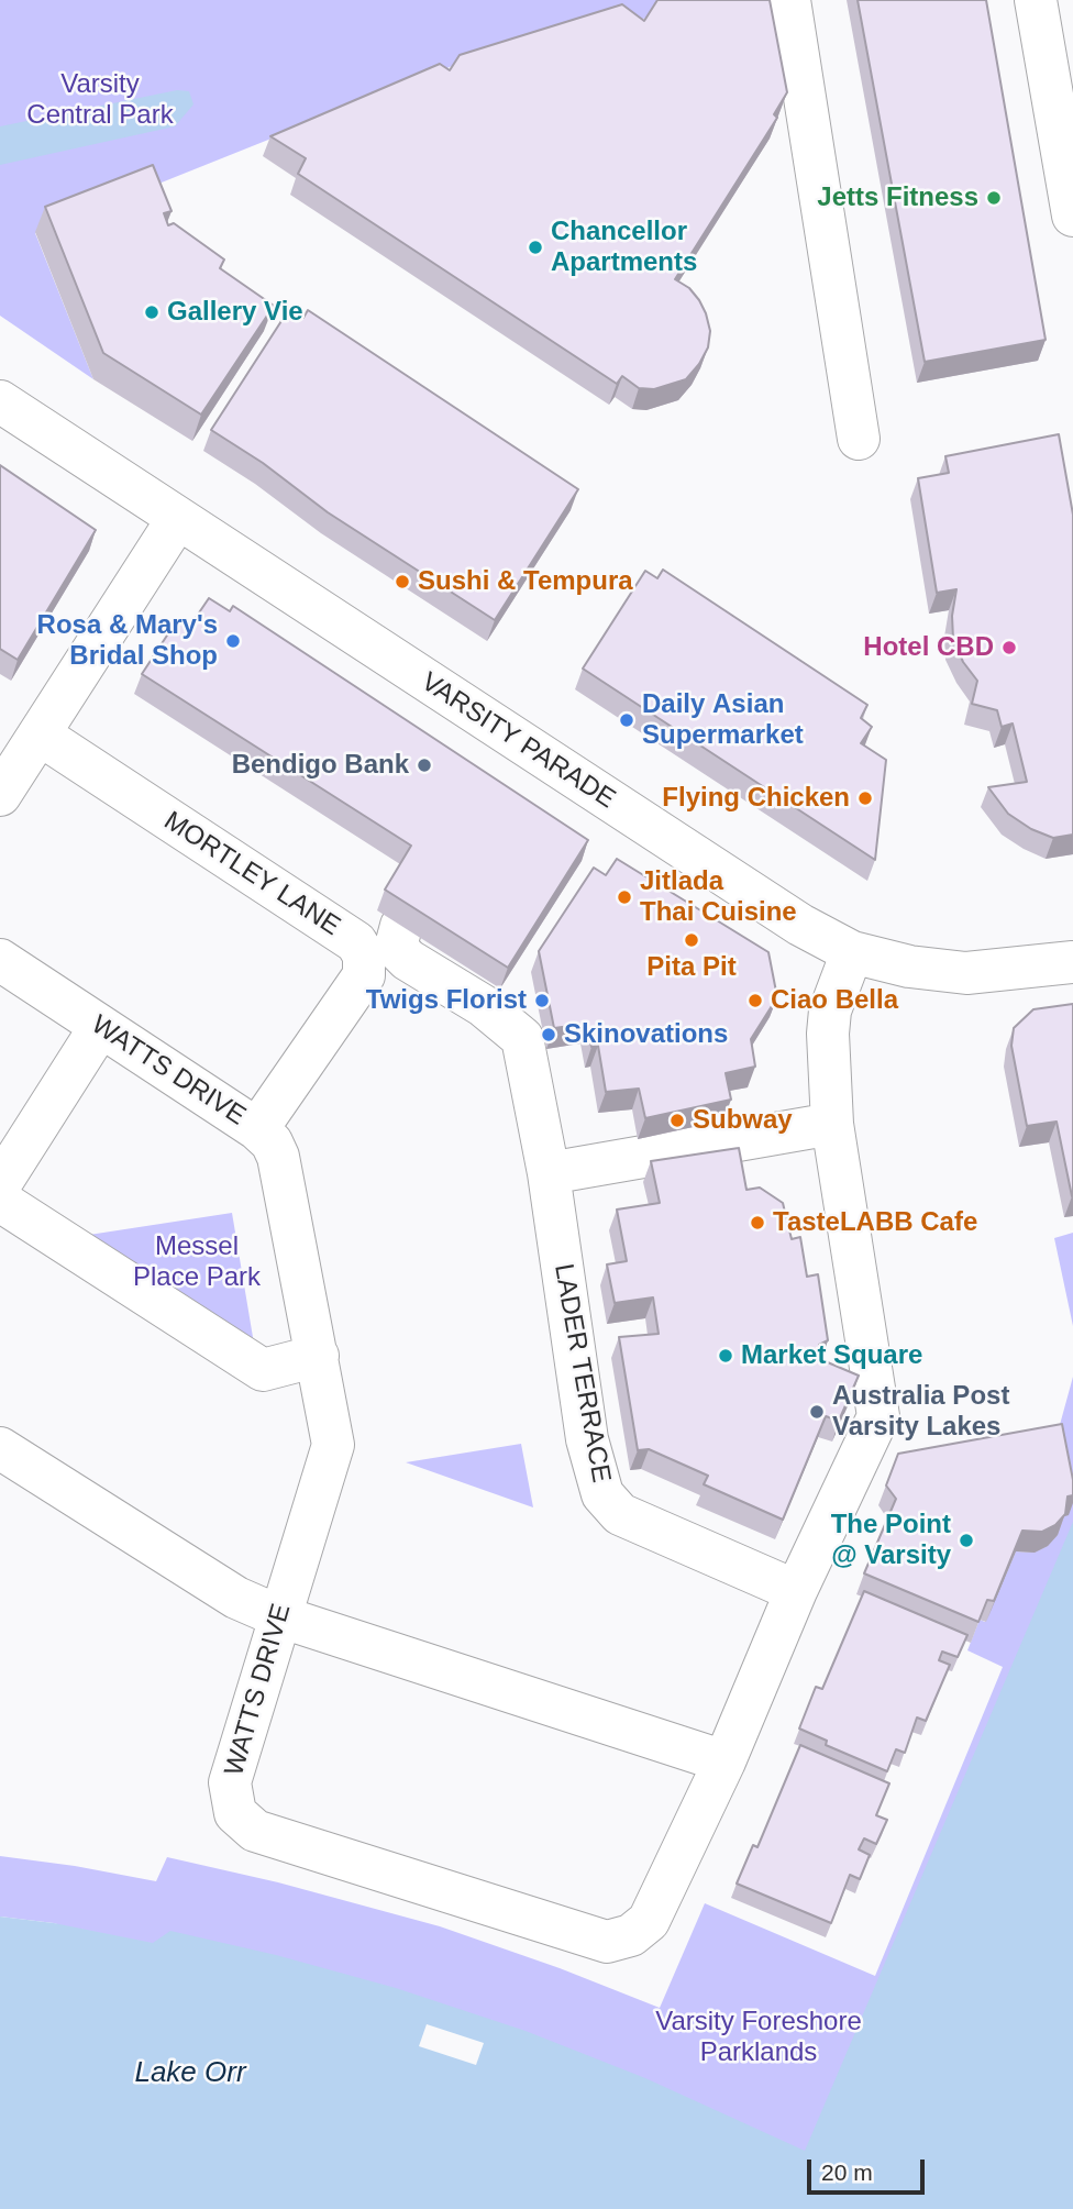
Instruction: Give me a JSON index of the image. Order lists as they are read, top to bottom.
{
  "streets": {
    "street": [
      "VARSITY PARADE",
      "MORTLEY LANE",
      "WATTS DRIVE",
      "LADER TERRACE"
    ]
  },
  "crossings": [
    ["MORTLEY LANE", "WATTS DRIVE"],
    ["WATTS DRIVE", "LADER TERRACE"]
  ],
  "water": ["Lake Orr"],
  "parks": ["Varsity Central Park", "Messel Place Park", "Varsity Foreshore Parklands"],
  "places": [
    "Jetts Fitness",
    "Chancellor Apartments",
    "Gallery Vie",
    "Sushi & Tempura",
    "Rosa & Mary's Bridal Shop",
    "Hotel CBD",
    "Daily Asian Supermarket",
    "Bendigo Bank",
    "Flying Chicken",
    "Jitlada Thai Cuisine",
    "Pita Pit",
    "Twigs Florist",
    "Ciao Bella",
    "Skinovations",
    "Subway",
    "TasteLABB Cafe",
    "Market Square",
    "Australia Post Varsity Lakes",
    "The Point @ Varsity"
  ],
  "scale_bar": "20 m"
}
